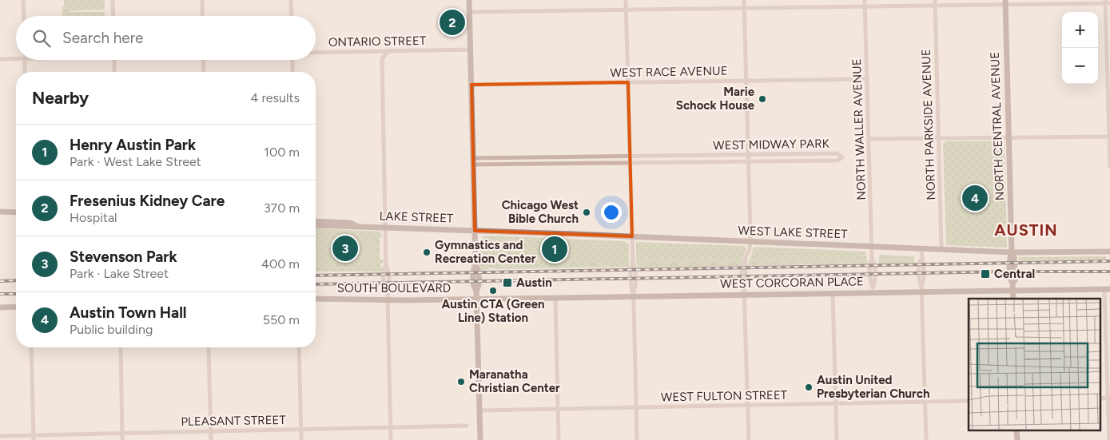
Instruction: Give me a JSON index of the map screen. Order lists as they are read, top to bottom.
{
  "streets": {
    "street": [
      "ONTARIO STREET",
      "WEST RACE AVENUE",
      "NORTH PARKSIDE AVENUE",
      "NORTH CENTRAL AVENUE",
      "NORTH WALLER AVENUE",
      "WEST MIDWAY PARK",
      "LAKE STREET",
      "WEST LAKE STREET",
      "WEST CORCORAN PLACE",
      "SOUTH BOULEVARD",
      "WEST FULTON STREET",
      "PLEASANT STREET"
    ]
  },
  "crossings": [
    ["WEST RACE AVENUE", "NORTH WALLER AVENUE"],
    ["NORTH PARKSIDE AVENUE", "WEST LAKE STREET"],
    ["NORTH CENTRAL AVENUE", "WEST LAKE STREET"],
    ["NORTH CENTRAL AVENUE", "WEST CORCORAN PLACE"],
    ["NORTH WALLER AVENUE", "WEST LAKE STREET"],
    ["NORTH WALLER AVENUE", "WEST CORCORAN PLACE"],
    ["LAKE STREET", "WEST LAKE STREET"],
    ["WEST CORCORAN PLACE", "SOUTH BOULEVARD"]
  ],
  "districts": ["AUSTIN"],
  "places": {
    "other": [
      "Marie Schock House",
      "Chicago West Bible Church",
      "Gymnastics and Recreation Center",
      "Austin CTA (Green Line) Station",
      "Maranatha Christian Center",
      "Austin United Presbyterian Church"
    ],
    "transit": ["Central", "Austin"]
  },
  "page": {
    "pins": [
      "2",
      "4",
      "3",
      "1"
    ],
    "map_buttons": ["+", "−"],
    "search": "Search here",
    "heading": ["Nearby", "4 results"],
    "list": [
      {
        "mark": "1",
        "name": "Henry Austin Park",
        "note": "Park · West Lake Street",
        "value": "100 m"
      },
      {
        "mark": "2",
        "name": "Fresenius Kidney Care",
        "note": "Hospital",
        "value": "370 m"
      },
      {
        "mark": "3",
        "name": "Stevenson Park",
        "note": "Park · Lake Street",
        "value": "400 m"
      },
      {
        "mark": "4",
        "name": "Austin Town Hall",
        "note": "Public building",
        "value": "550 m"
      }
    ]
  }
}
